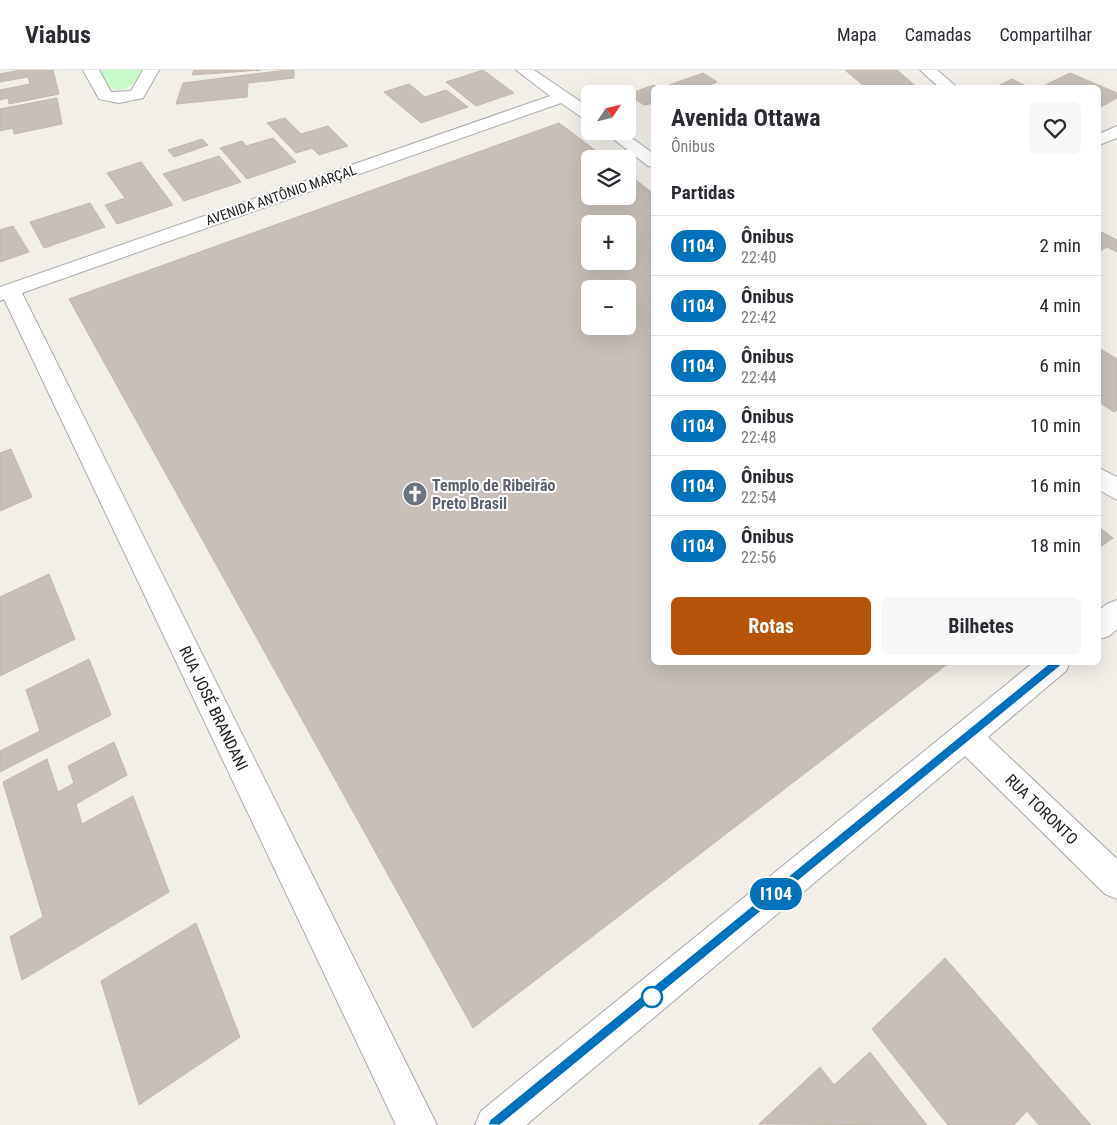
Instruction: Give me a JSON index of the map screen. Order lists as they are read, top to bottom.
{
  "streets": {
    "street": ["AVENIDA ANTÔNIO MARÇAL", "RUA JOSÉ BRANDANI", "RUA TORONTO"]
  },
  "crossings": [
    ["AVENIDA ANTÔNIO MARÇAL", "RUA JOSÉ BRANDANI"]
  ],
  "places": {
    "church": ["Templo de Ribeirão Preto Brasil"]
  },
  "lines": ["bus line I104"],
  "north": "top right",
  "page": {
    "header": "Viabus",
    "nav": ["Mapa", "Camadas", "Compartilhar"],
    "on_map": "I104",
    "map_buttons": ["+", "−"],
    "heading": [
      ["Avenida Ottawa", "Ônibus"],
      "Partidas"
    ],
    "list": [
      {
        "mark": "I104",
        "name": "Ônibus",
        "note": "22:40",
        "value": "2 min"
      },
      {
        "mark": "I104",
        "name": "Ônibus",
        "note": "22:42",
        "value": "4 min"
      },
      {
        "mark": "I104",
        "name": "Ônibus",
        "note": "22:44",
        "value": "6 min"
      },
      {
        "mark": "I104",
        "name": "Ônibus",
        "note": "22:48",
        "value": "10 min"
      },
      {
        "mark": "I104",
        "name": "Ônibus",
        "note": "22:54",
        "value": "16 min"
      },
      {
        "mark": "I104",
        "name": "Ônibus",
        "note": "22:56",
        "value": "18 min"
      }
    ],
    "buttons": ["Rotas", "Bilhetes"]
  }
}
